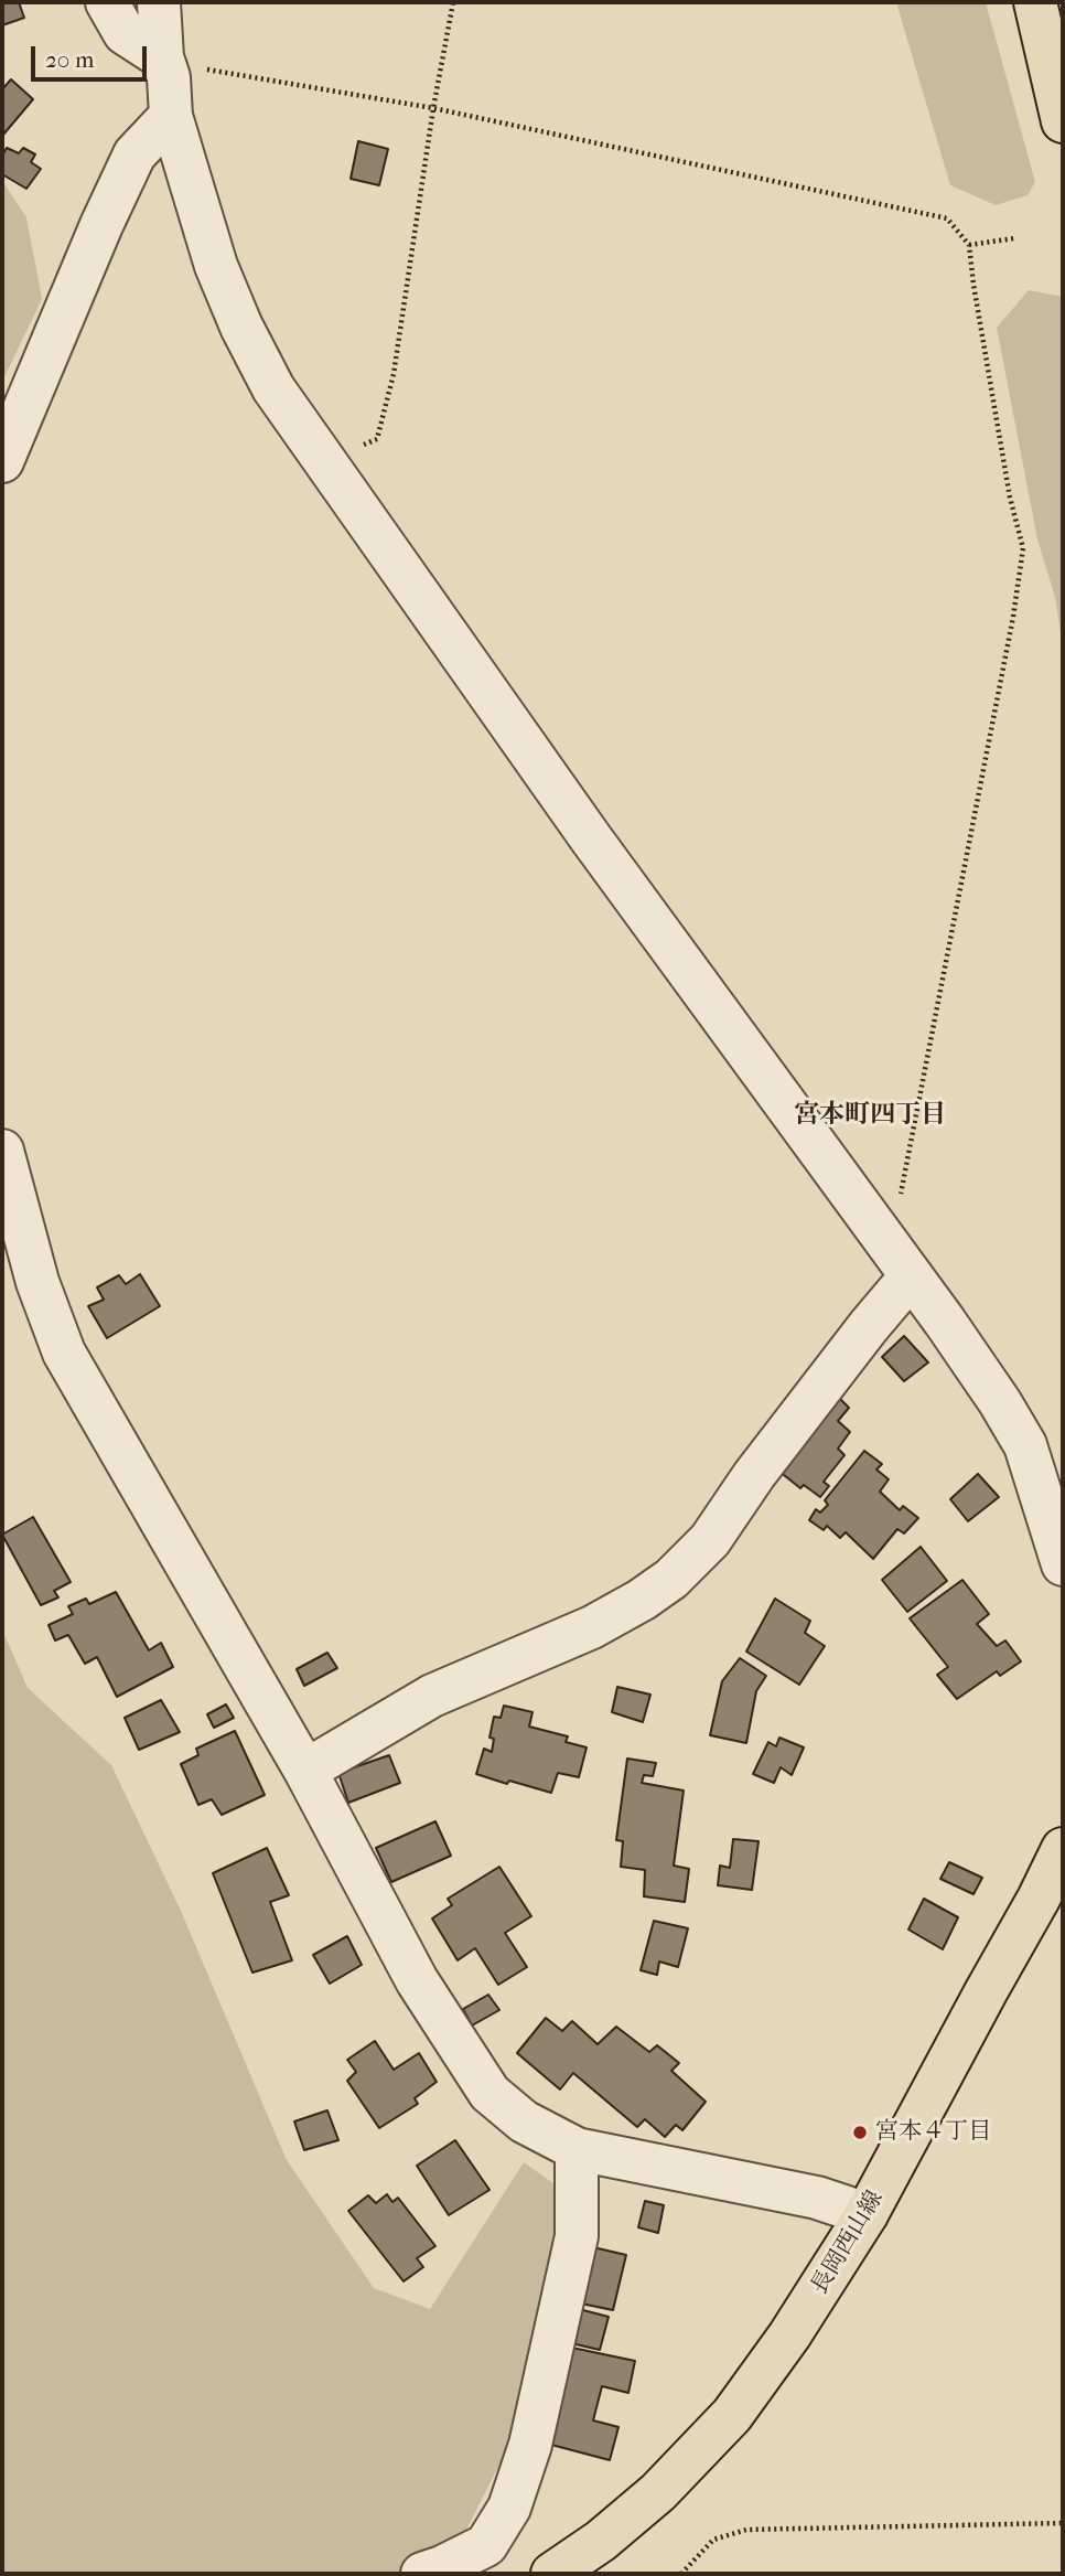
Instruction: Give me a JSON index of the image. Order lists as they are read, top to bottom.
{
  "streets": {
    "main road": ["長岡西山線"]
  },
  "districts": ["宮本町四丁目"],
  "places": ["宮本４丁目"],
  "scale_bar": "20 m"
}
